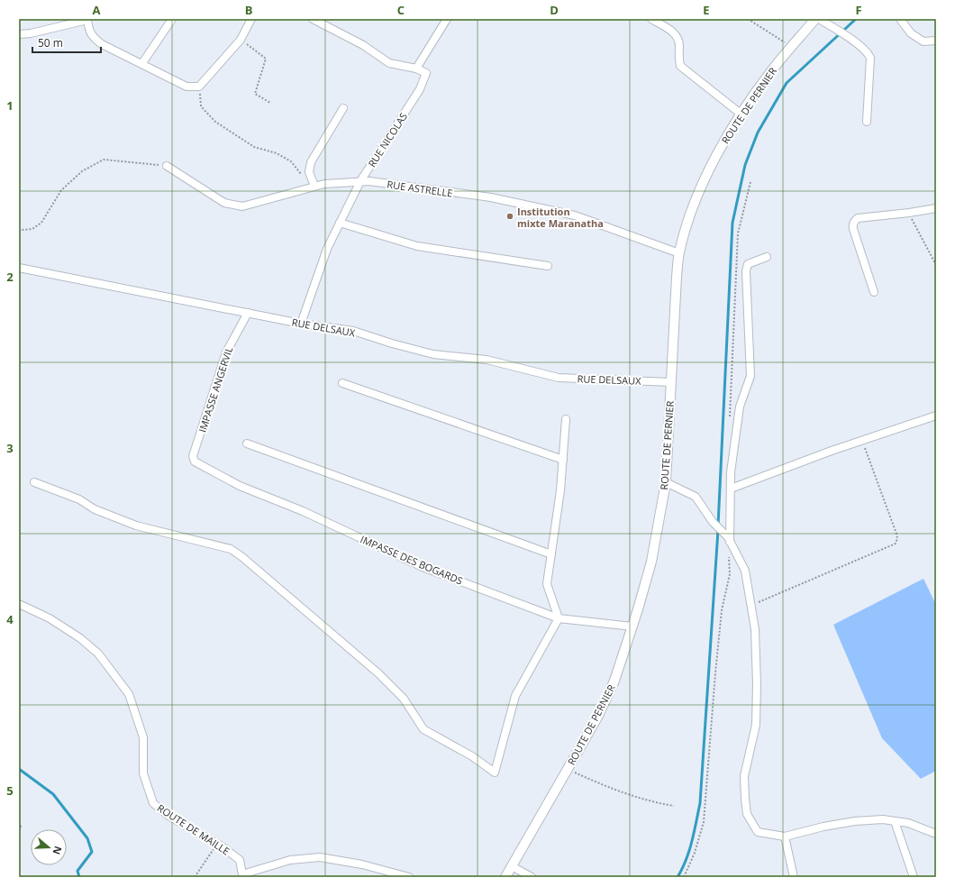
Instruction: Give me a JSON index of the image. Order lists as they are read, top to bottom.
{
  "streets": {
    "street": [
      "ROUTE DE PERNIER",
      "RUE NICOLAS",
      "RUE ASTRELLE",
      "RUE DELSAUX",
      "IMPASSE ANGERVIL",
      "IMPASSE DES BOGARDS",
      "ROUTE DE MAILLE"
    ]
  },
  "crossings": [
    ["ROUTE DE PERNIER", "RUE ASTRELLE"],
    ["ROUTE DE PERNIER", "RUE DELSAUX"],
    ["ROUTE DE PERNIER", "IMPASSE DES BOGARDS"],
    ["RUE NICOLAS", "RUE ASTRELLE"],
    ["RUE NICOLAS", "RUE DELSAUX"],
    ["RUE DELSAUX", "IMPASSE ANGERVIL"],
    ["IMPASSE ANGERVIL", "IMPASSE DES BOGARDS"]
  ],
  "places": ["Institution mixte Maranatha"],
  "scale_bar": "50 m",
  "north": "right",
  "grid": {
    "columns": [
      "A",
      "B",
      "C",
      "D",
      "E",
      "F"
    ],
    "rows": [
      "1",
      "2",
      "3",
      "4",
      "5"
    ]
  }
}
